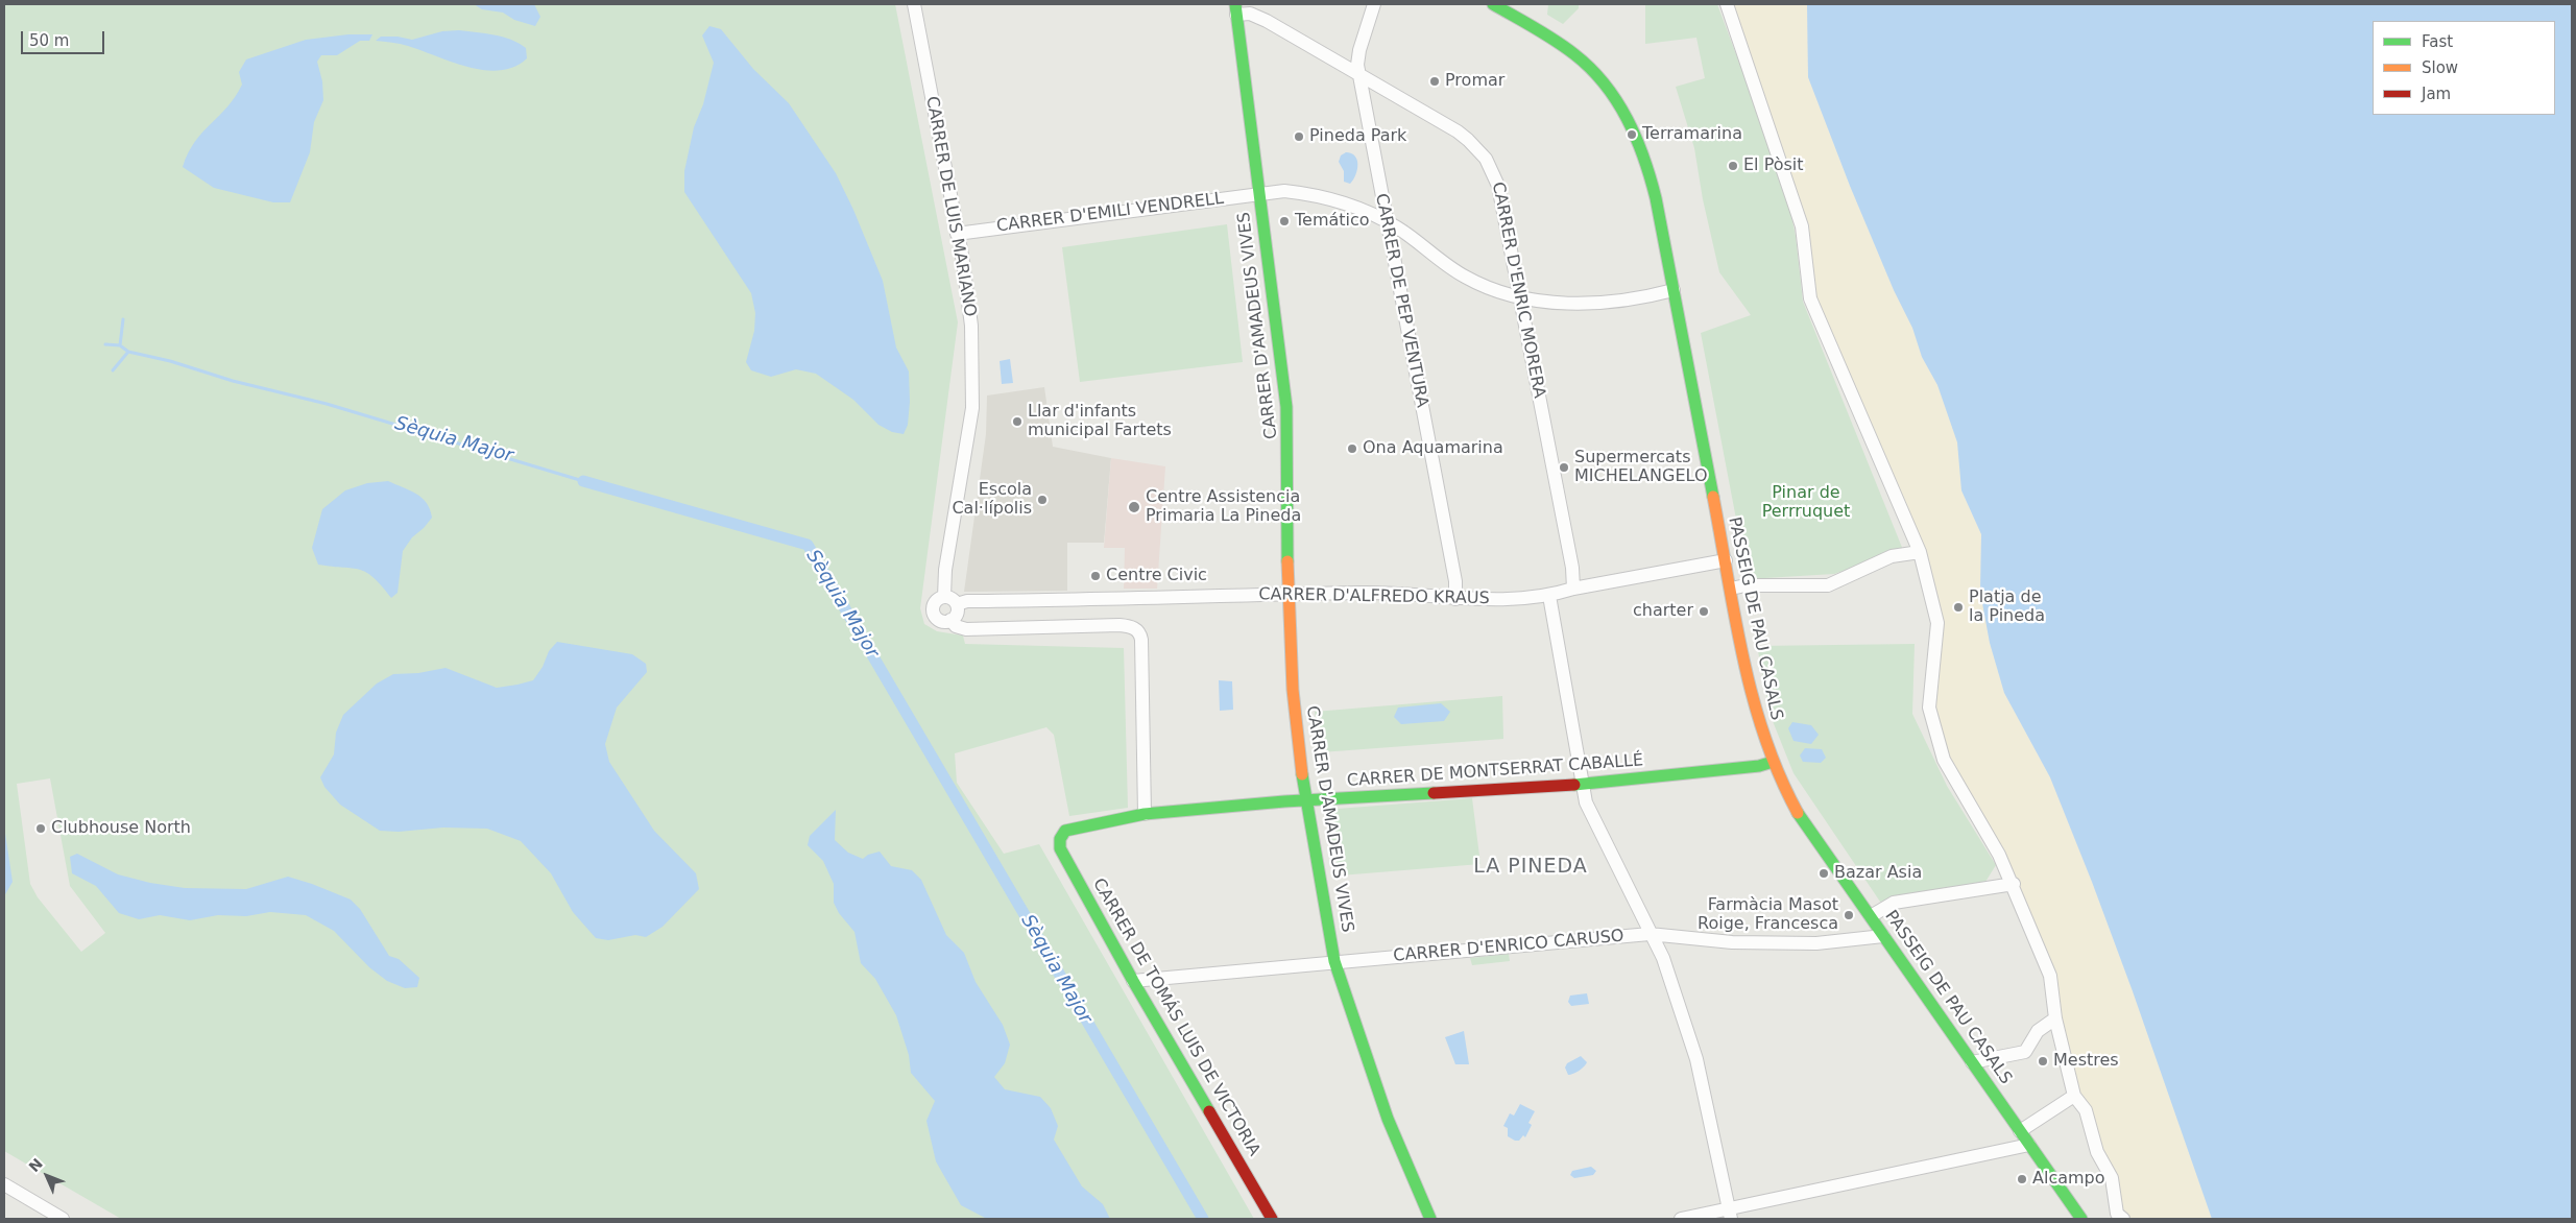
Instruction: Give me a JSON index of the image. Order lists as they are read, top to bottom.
{
  "streets": {
    "street": [
      "CARRER DE LUIS MARIANO",
      "CARRER D'EMILI VENDRELL",
      "CARRER D'ENRIC MORERA",
      "CARRER DE PEP VENTURA",
      "CARRER D'AMADEUS VIVES",
      "CARRER D'ALFREDO KRAUS",
      "PASSEIG DE PAU CASALS",
      "CARRER DE MONTSERRAT CABALLÉ",
      "CARRER D'ENRICO CARUSO",
      "CARRER DE TOMÁS LUIS DE VICTORIA"
    ]
  },
  "crossings": [
    ["CARRER DE LUIS MARIANO", "CARRER D'EMILI VENDRELL"],
    ["CARRER DE LUIS MARIANO", "CARRER D'ALFREDO KRAUS"],
    ["CARRER D'EMILI VENDRELL", "CARRER D'ENRIC MORERA"],
    ["CARRER D'EMILI VENDRELL", "CARRER DE PEP VENTURA"],
    ["CARRER D'EMILI VENDRELL", "CARRER D'AMADEUS VIVES"],
    ["CARRER D'EMILI VENDRELL", "PASSEIG DE PAU CASALS"],
    ["CARRER D'ENRIC MORERA", "CARRER DE PEP VENTURA"],
    ["CARRER D'ENRIC MORERA", "CARRER D'AMADEUS VIVES"],
    ["CARRER D'ENRIC MORERA", "CARRER D'ALFREDO KRAUS"],
    ["CARRER DE PEP VENTURA", "CARRER D'ALFREDO KRAUS"],
    ["CARRER D'AMADEUS VIVES", "CARRER D'ALFREDO KRAUS"],
    ["CARRER D'AMADEUS VIVES", "CARRER DE MONTSERRAT CABALLÉ"],
    ["CARRER D'AMADEUS VIVES", "CARRER D'ENRICO CARUSO"],
    ["CARRER D'ALFREDO KRAUS", "PASSEIG DE PAU CASALS"],
    ["PASSEIG DE PAU CASALS", "CARRER DE MONTSERRAT CABALLÉ"],
    ["PASSEIG DE PAU CASALS", "CARRER D'ENRICO CARUSO"],
    ["CARRER DE MONTSERRAT CABALLÉ", "CARRER DE TOMÁS LUIS DE VICTORIA"],
    ["CARRER D'ENRICO CARUSO", "CARRER DE TOMÁS LUIS DE VICTORIA"]
  ],
  "districts": ["LA PINEDA"],
  "water": ["Sèquia Major"],
  "parks": ["Pinar de Perrruquet"],
  "places": [
    "Promar",
    "Terramarina",
    "Pineda Park",
    "El Pòsit",
    "Temático",
    "Llar d'infants municipal Fartets",
    "Ona Aquamarina",
    "Supermercats MICHELANGELO",
    "Escola Cal·lípolis",
    "Centre Assistencia Primaria La Pineda",
    "Centre Civic",
    "Platja de la Pineda",
    "charter",
    "Clubhouse North",
    "Bazar Asia",
    "Farmàcia Masot Roige, Francesca",
    "Mestres",
    "Alcampo"
  ],
  "legend": ["Fast", "Slow", "Jam"],
  "scale_bar": "50 m",
  "north": "top left"
}
